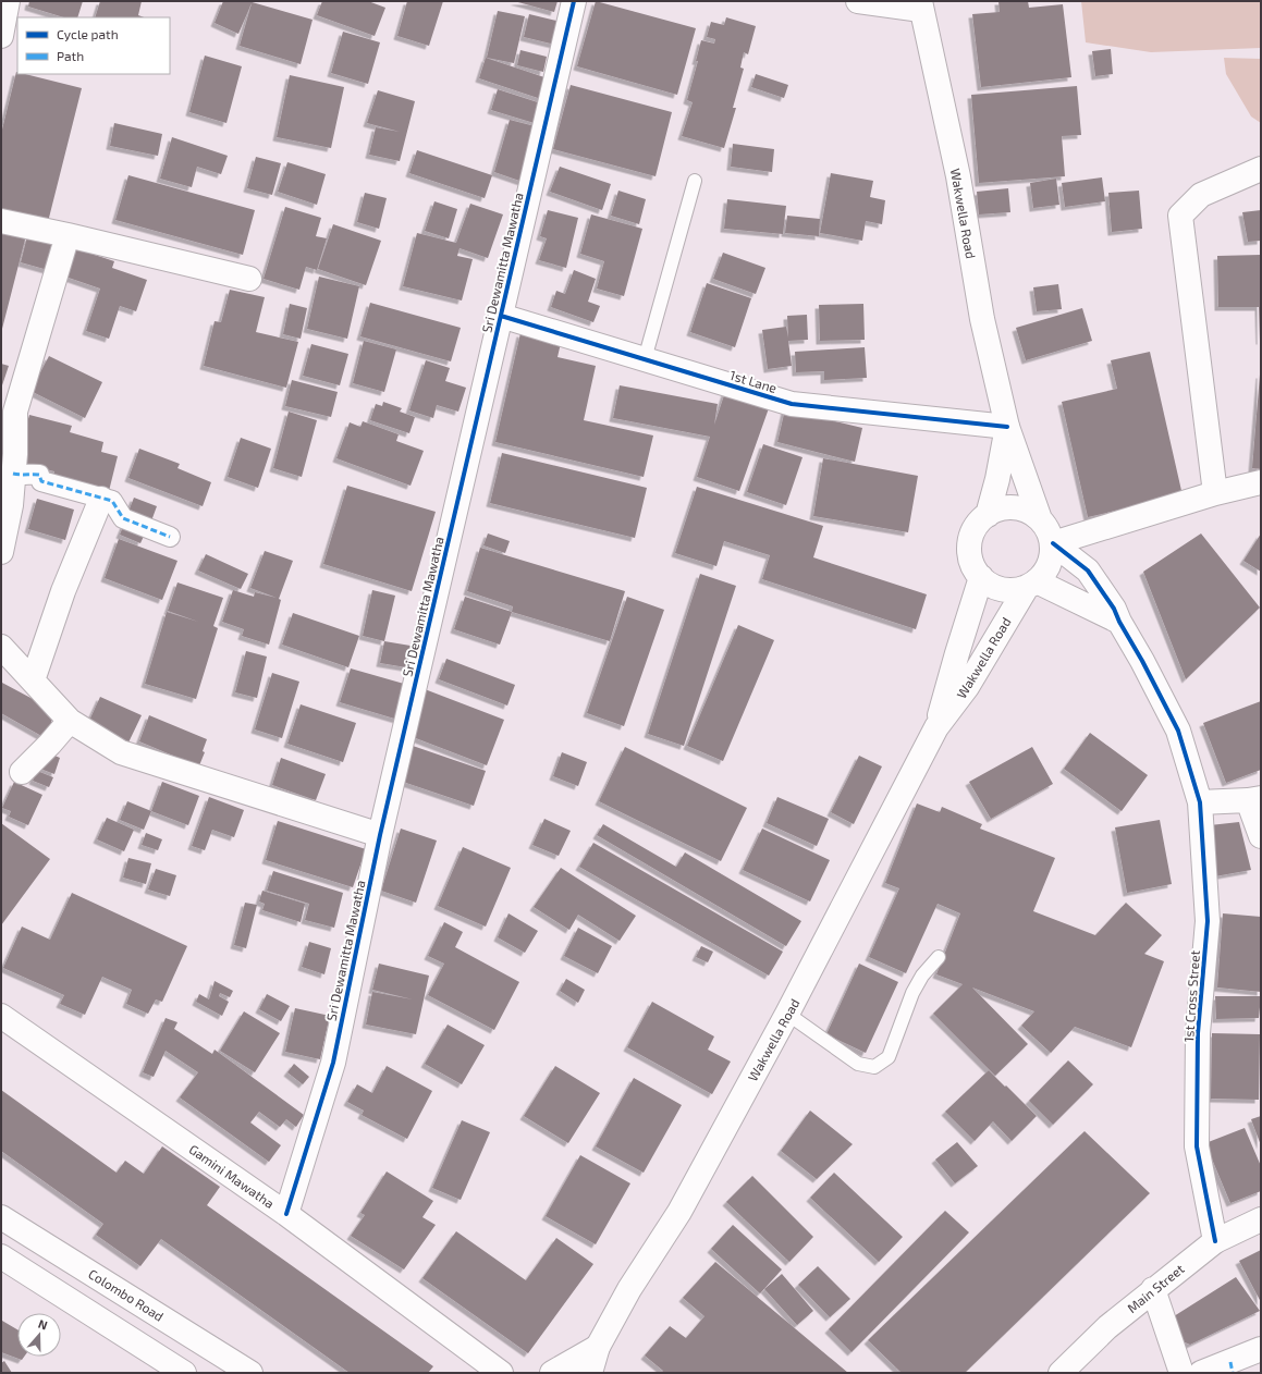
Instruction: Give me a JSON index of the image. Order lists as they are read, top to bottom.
{
  "streets": {
    "main road": [
      "Wakwella Road",
      "Sri Dewamitta Mawatha",
      "1st Lane",
      "1st Cross Street",
      "Gamini Mawatha",
      "Main Street",
      "Colombo Road"
    ]
  },
  "crossings": [
    ["Wakwella Road", "1st Lane"],
    ["Wakwella Road", "1st Cross Street"],
    ["Sri Dewamitta Mawatha", "1st Lane"],
    ["Sri Dewamitta Mawatha", "Gamini Mawatha"],
    ["1st Cross Street", "Main Street"]
  ],
  "legend": ["Cycle path", "Path"],
  "north": "top"
}
